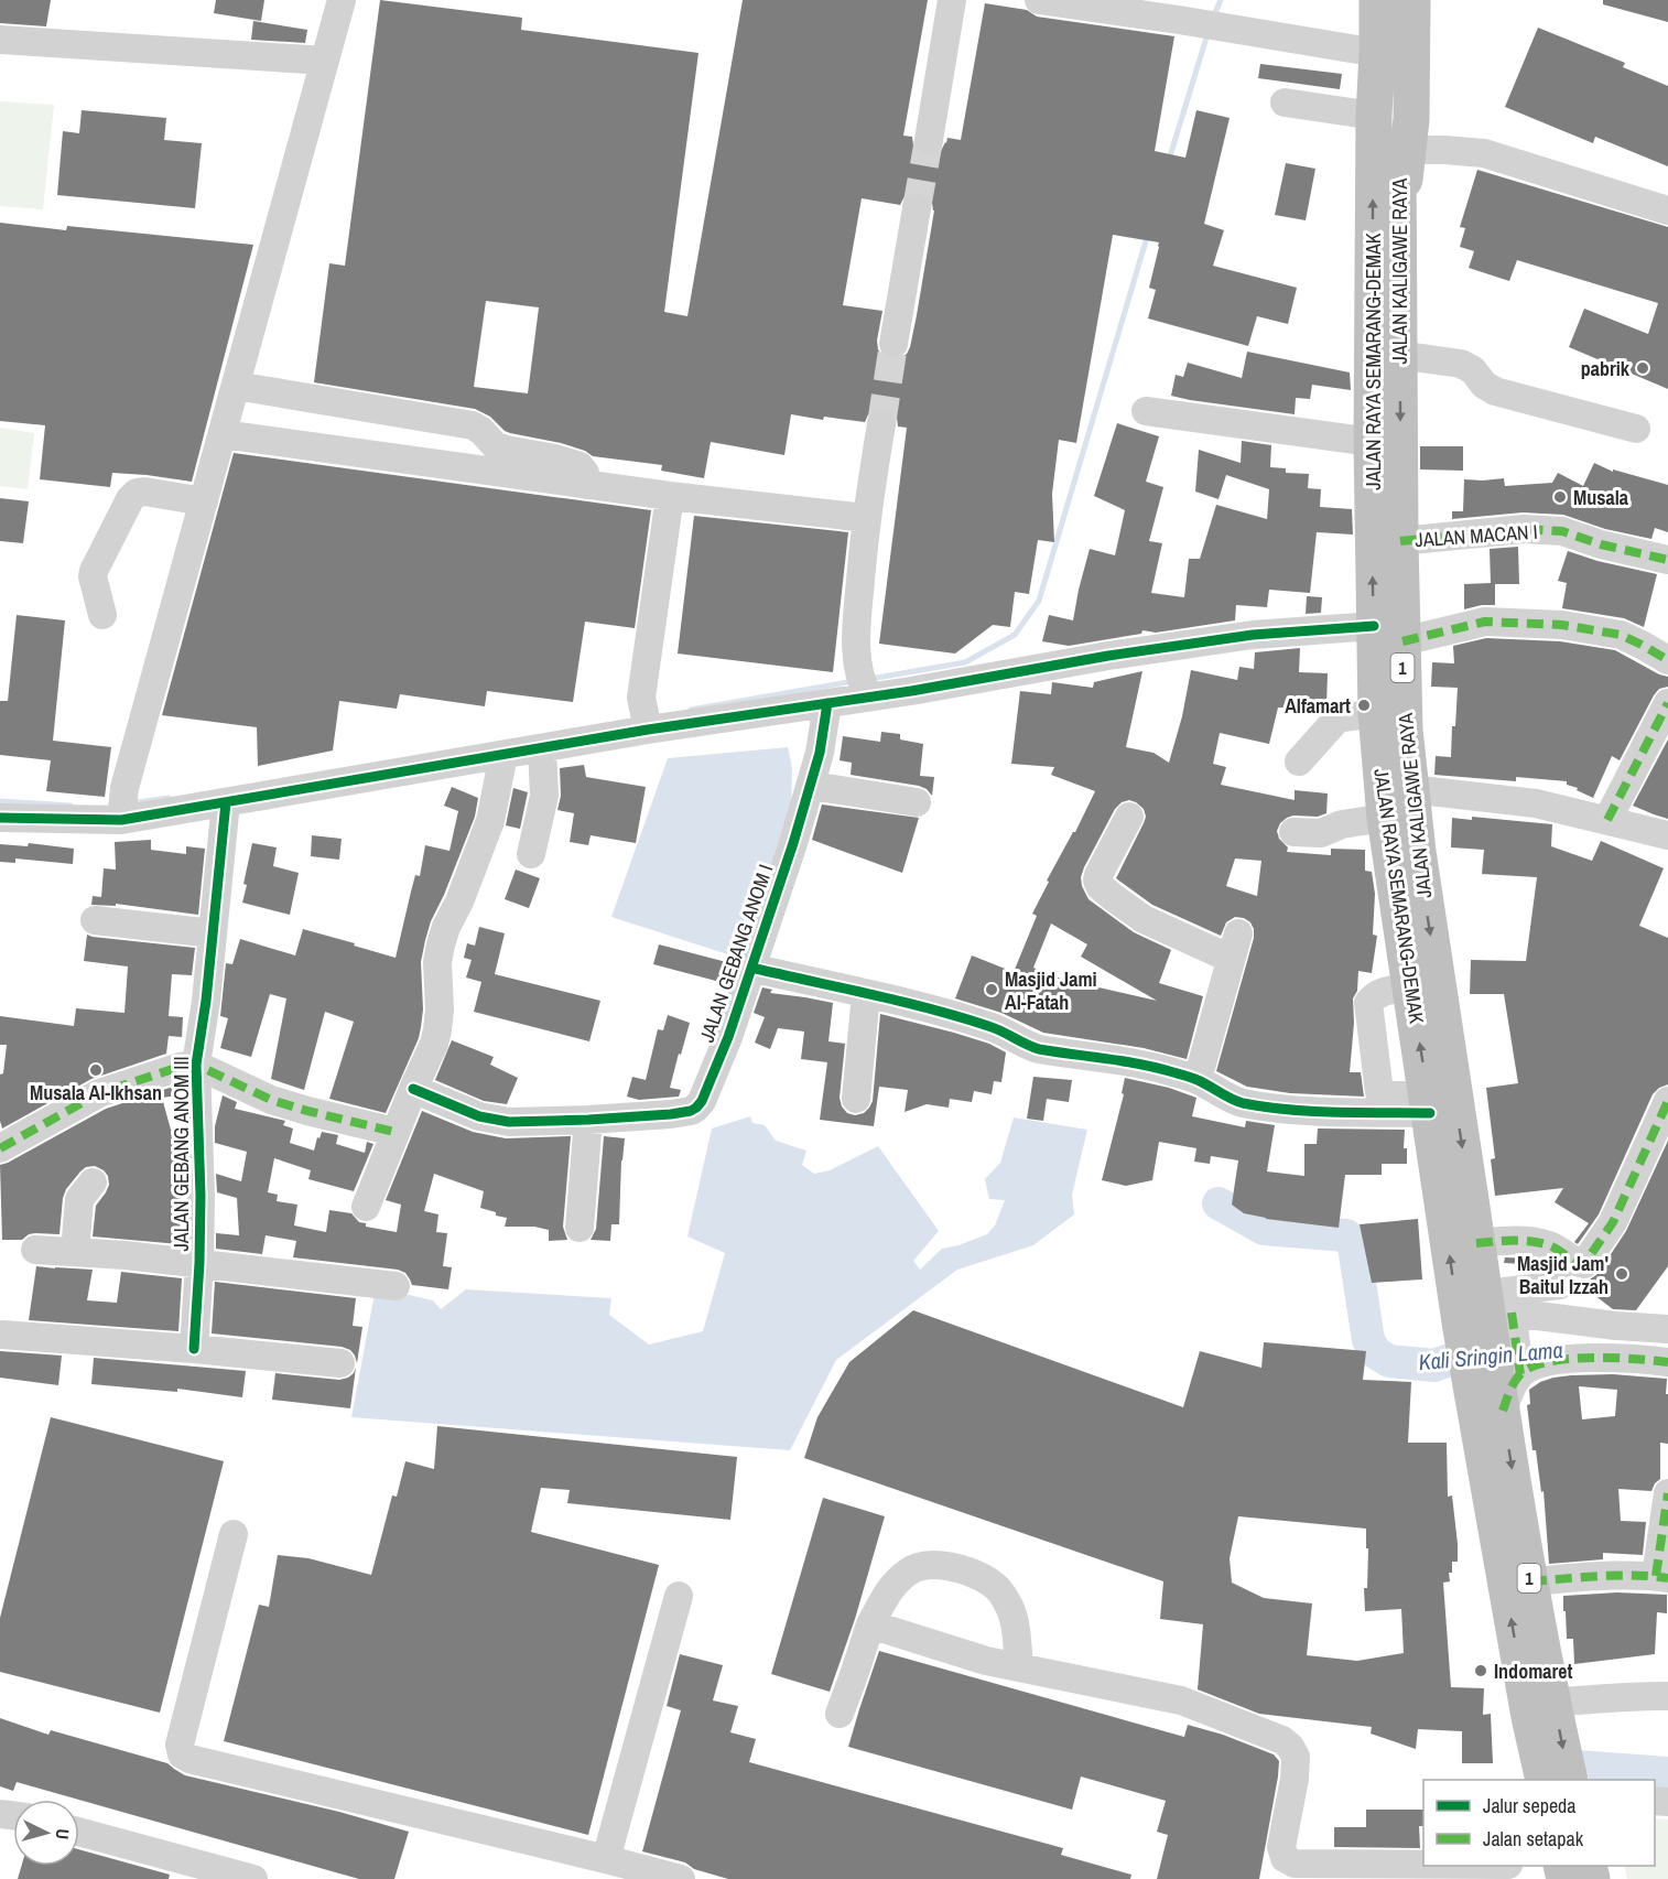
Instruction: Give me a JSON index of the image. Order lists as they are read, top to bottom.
{
  "streets": {
    "highway": ["JALAN KALIGAWE RAYA", "JALAN RAYA SEMARANG-DEMAK", "1"],
    "street": ["JALAN MACAN I", "JALAN GEBANG ANOM I", "JALAN GEBANG ANOM III"]
  },
  "crossings": [
    ["JALAN KALIGAWE RAYA", "JALAN RAYA SEMARANG-DEMAK"],
    ["JALAN KALIGAWE RAYA", "JALAN MACAN I"],
    ["JALAN KALIGAWE RAYA", "1"],
    ["JALAN RAYA SEMARANG-DEMAK", "1"]
  ],
  "one_way": ["JALAN KALIGAWE RAYA"],
  "water": ["Kali Sringin Lama"],
  "places": [
    "pabrik",
    "Musala",
    "Alfamart",
    "Masjid Jami Al-Fatah",
    "Musala Al-Ikhsan",
    "Masjid Jam' Baitul Izzah",
    "Indomaret"
  ],
  "legend": ["Jalur sepeda", "Jalan setapak"],
  "north": "right"
}
